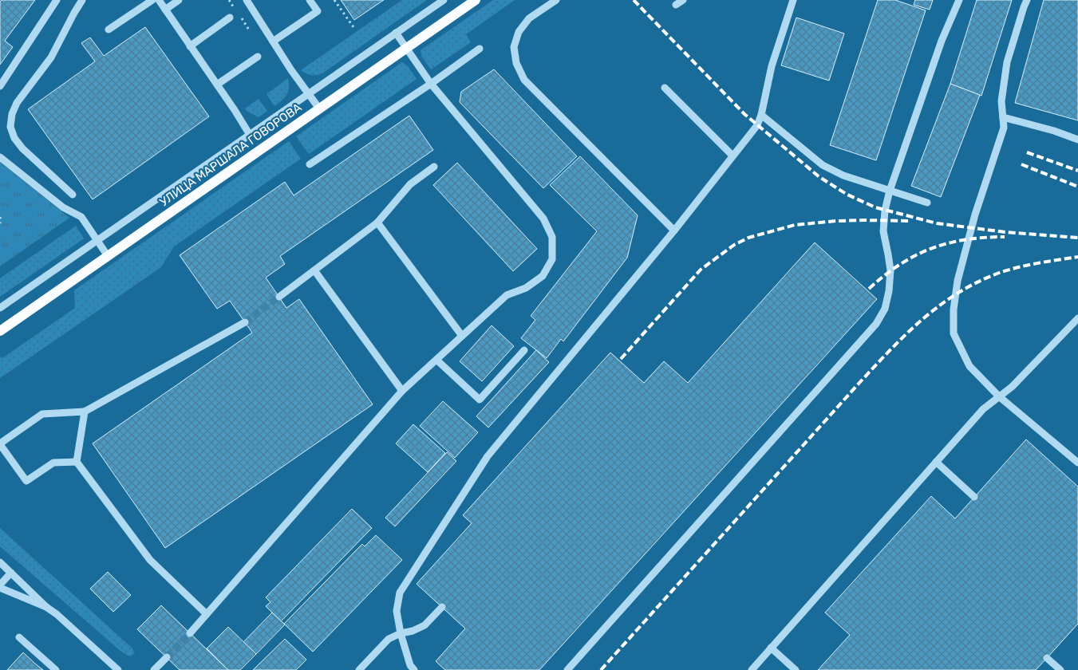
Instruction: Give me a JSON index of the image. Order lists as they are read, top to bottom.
{
  "streets": {
    "main road": ["УЛИЦА МАРШАЛА ГОВОРОВА"]
  }
}
